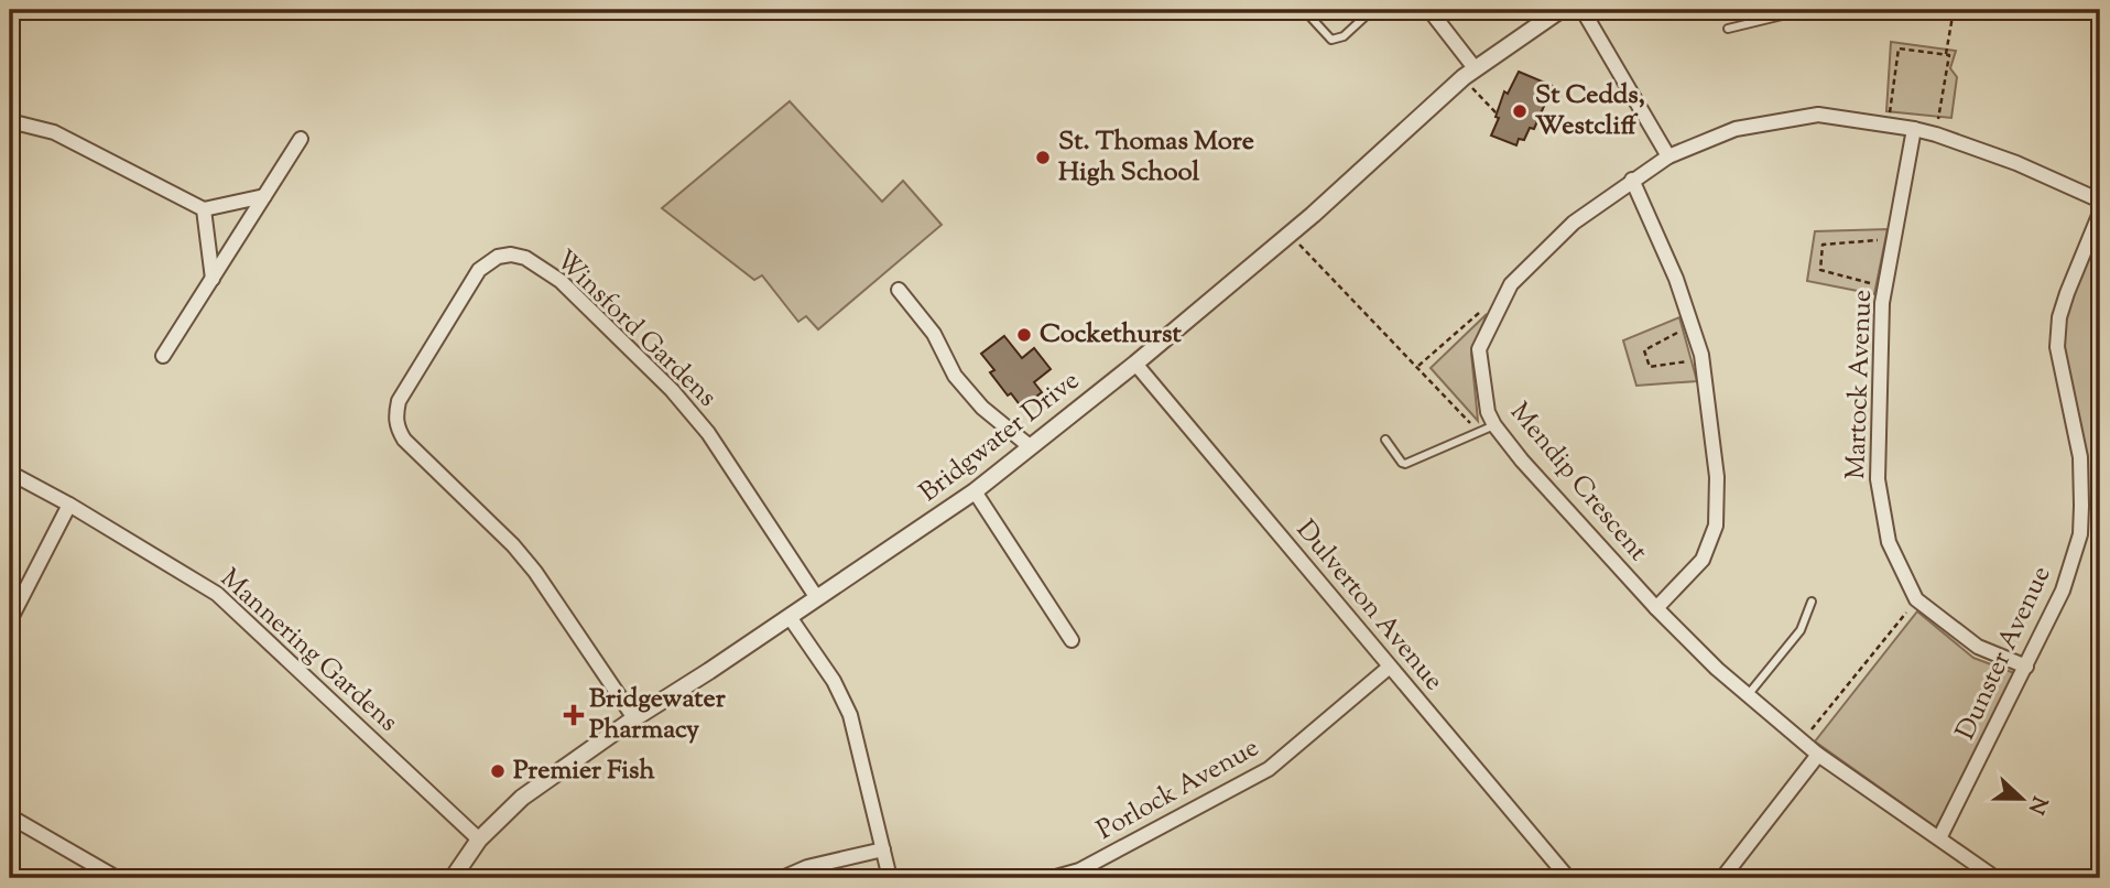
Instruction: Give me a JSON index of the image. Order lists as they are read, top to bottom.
{
  "streets": {
    "street": [
      "Winsford Gardens",
      "Martock Avenue",
      "Bridgwater Drive",
      "Mendip Crescent",
      "Dulverton Avenue",
      "Mannering Gardens",
      "Dunster Avenue",
      "Porlock Avenue"
    ]
  },
  "crossings": [
    ["Winsford Gardens", "Bridgwater Drive"],
    ["Martock Avenue", "Mendip Crescent"],
    ["Martock Avenue", "Dunster Avenue"],
    ["Bridgwater Drive", "Dulverton Avenue"],
    ["Bridgwater Drive", "Mannering Gardens"],
    ["Mendip Crescent", "Dunster Avenue"],
    ["Dulverton Avenue", "Porlock Avenue"]
  ],
  "places": {
    "other": [
      "St Cedds, Westcliff",
      "St. Thomas More High School",
      "Cockethurst",
      "Premier Fish"
    ],
    "health": ["Bridgewater Pharmacy"]
  },
  "north": "right"
}
